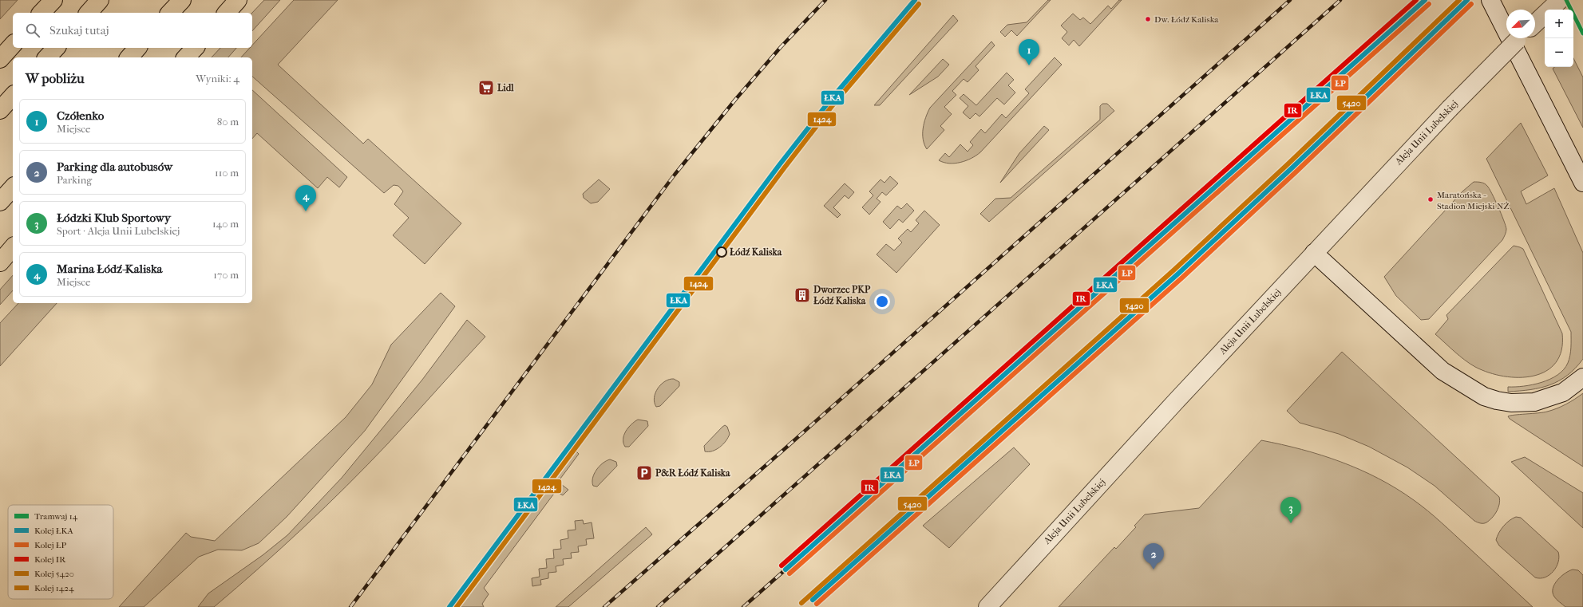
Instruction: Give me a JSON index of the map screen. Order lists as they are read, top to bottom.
{
  "streets": {
    "street": ["Aleja Unii Lubelskiej"]
  },
  "places": {
    "other": ["Dw. Łódź Kaliska", "Maratońska - Stadion Miejski NŻ", "Łódź Kaliska"],
    "supermarket": ["Lidl"],
    "building": ["Dworzec PKP Łódź Kaliska"],
    "parking": ["P&R Łódź Kaliska"]
  },
  "lines": [
    "tram line 14",
    "rail line ŁKA",
    "rail line IR",
    "rail line 5420",
    "rail line ŁP",
    "rail line 1424"
  ],
  "legend": [
    "Tramwaj 14",
    "Kolej ŁKA",
    "Kolej ŁP",
    "Kolej IR",
    "Kolej 5420",
    "Kolej 1424"
  ],
  "north": "bottom left",
  "page": {
    "map_buttons": ["+", "−"],
    "search": "Szukaj tutaj",
    "pins": [
      "1",
      "4",
      "3",
      "2"
    ],
    "heading": ["W pobliżu", "Wyniki: 4"],
    "list": [
      {
        "mark": "1",
        "name": "Czółenko",
        "note": "Miejsce",
        "value": "80 m"
      },
      {
        "mark": "2",
        "name": "Parking dla autobusów",
        "note": "Parking",
        "value": "110 m"
      },
      {
        "mark": "3",
        "name": "Łódzki Klub Sportowy",
        "note": "Sport · Aleja Unii Lubelskiej",
        "value": "140 m"
      },
      {
        "mark": "4",
        "name": "Marina Łódź-Kaliska",
        "note": "Miejsce",
        "value": "170 m"
      }
    ]
  }
}
